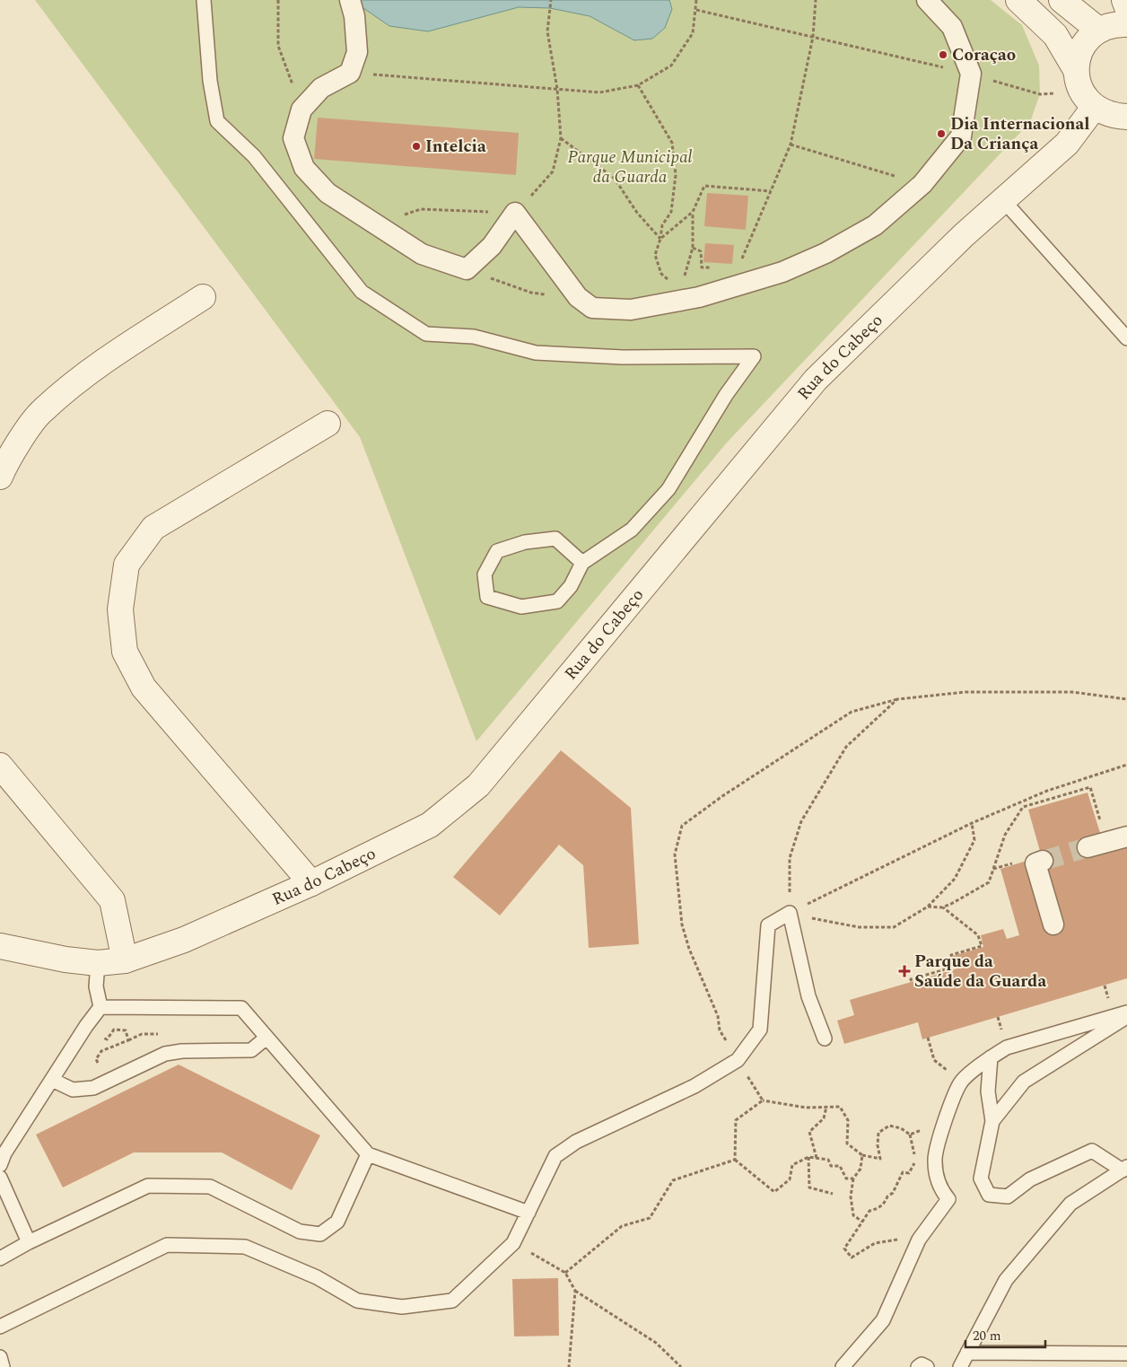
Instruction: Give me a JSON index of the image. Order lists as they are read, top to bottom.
{
  "streets": {
    "street": ["Rua do Cabeço"]
  },
  "parks": ["Parque Municipal da Guarda"],
  "places": {
    "other": ["Coraçao", "Dia Internacional Da Criança", "Intelcia"],
    "health": ["Parque da Saúde da Guarda"]
  },
  "scale_bar": "20 m"
}
